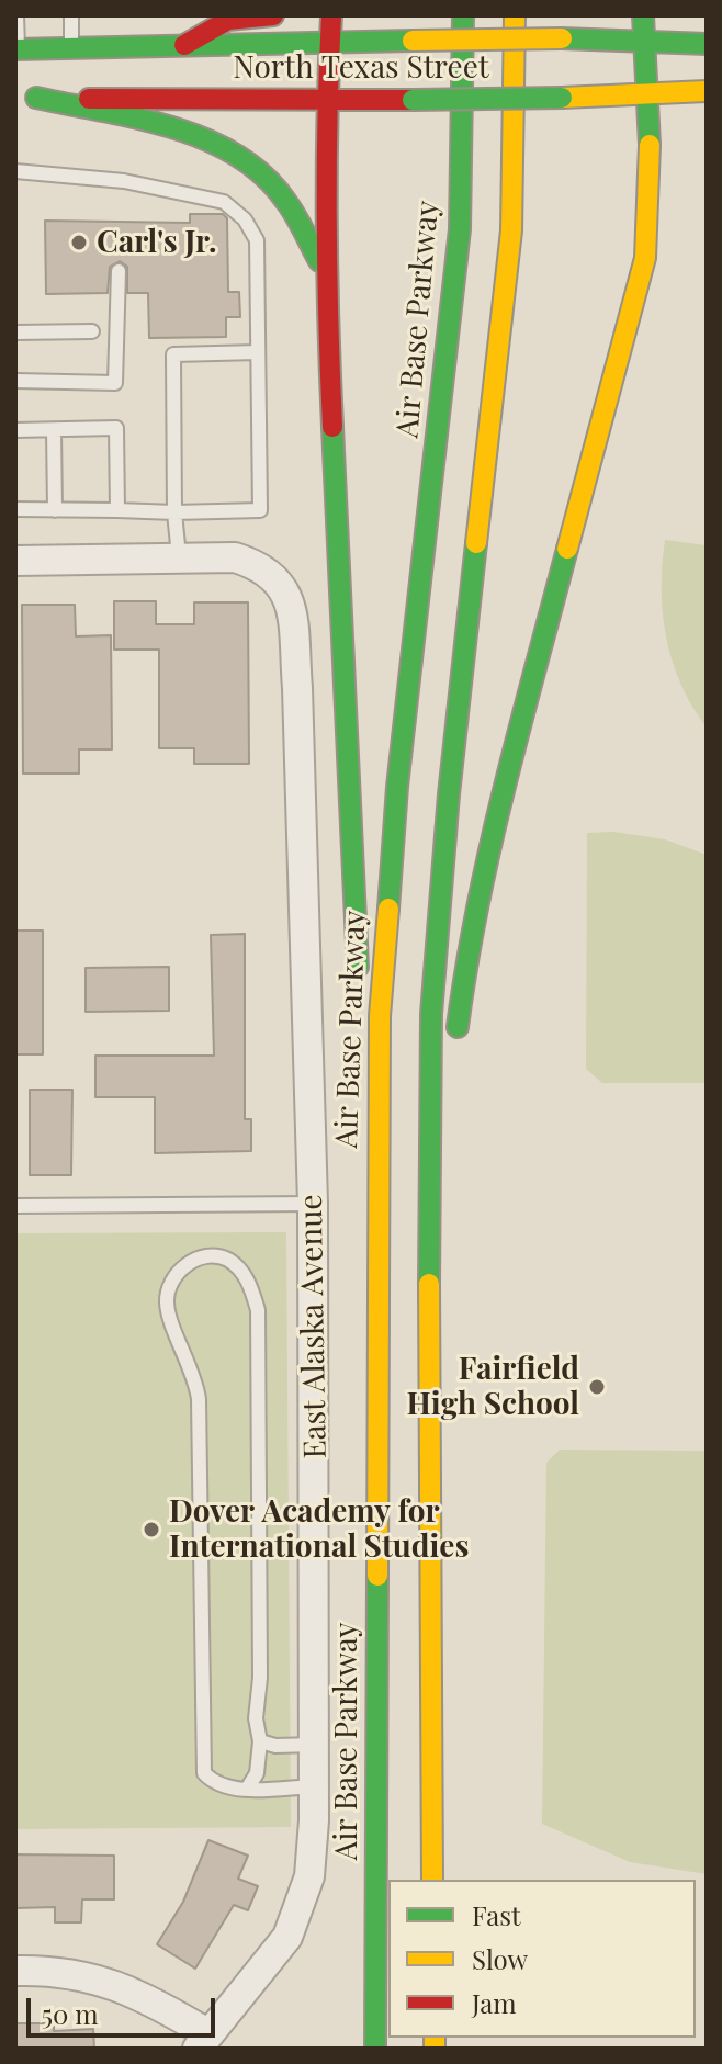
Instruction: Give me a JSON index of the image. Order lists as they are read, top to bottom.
{
  "streets": {
    "main road": ["North Texas Street", "Air Base Parkway"],
    "street": ["East Alaska Avenue"]
  },
  "places": ["Carl's Jr.", "Fairfield High School", "Dover Academy for International Studies"],
  "legend": ["Fast", "Slow", "Jam"],
  "scale_bar": "50 m"
}
